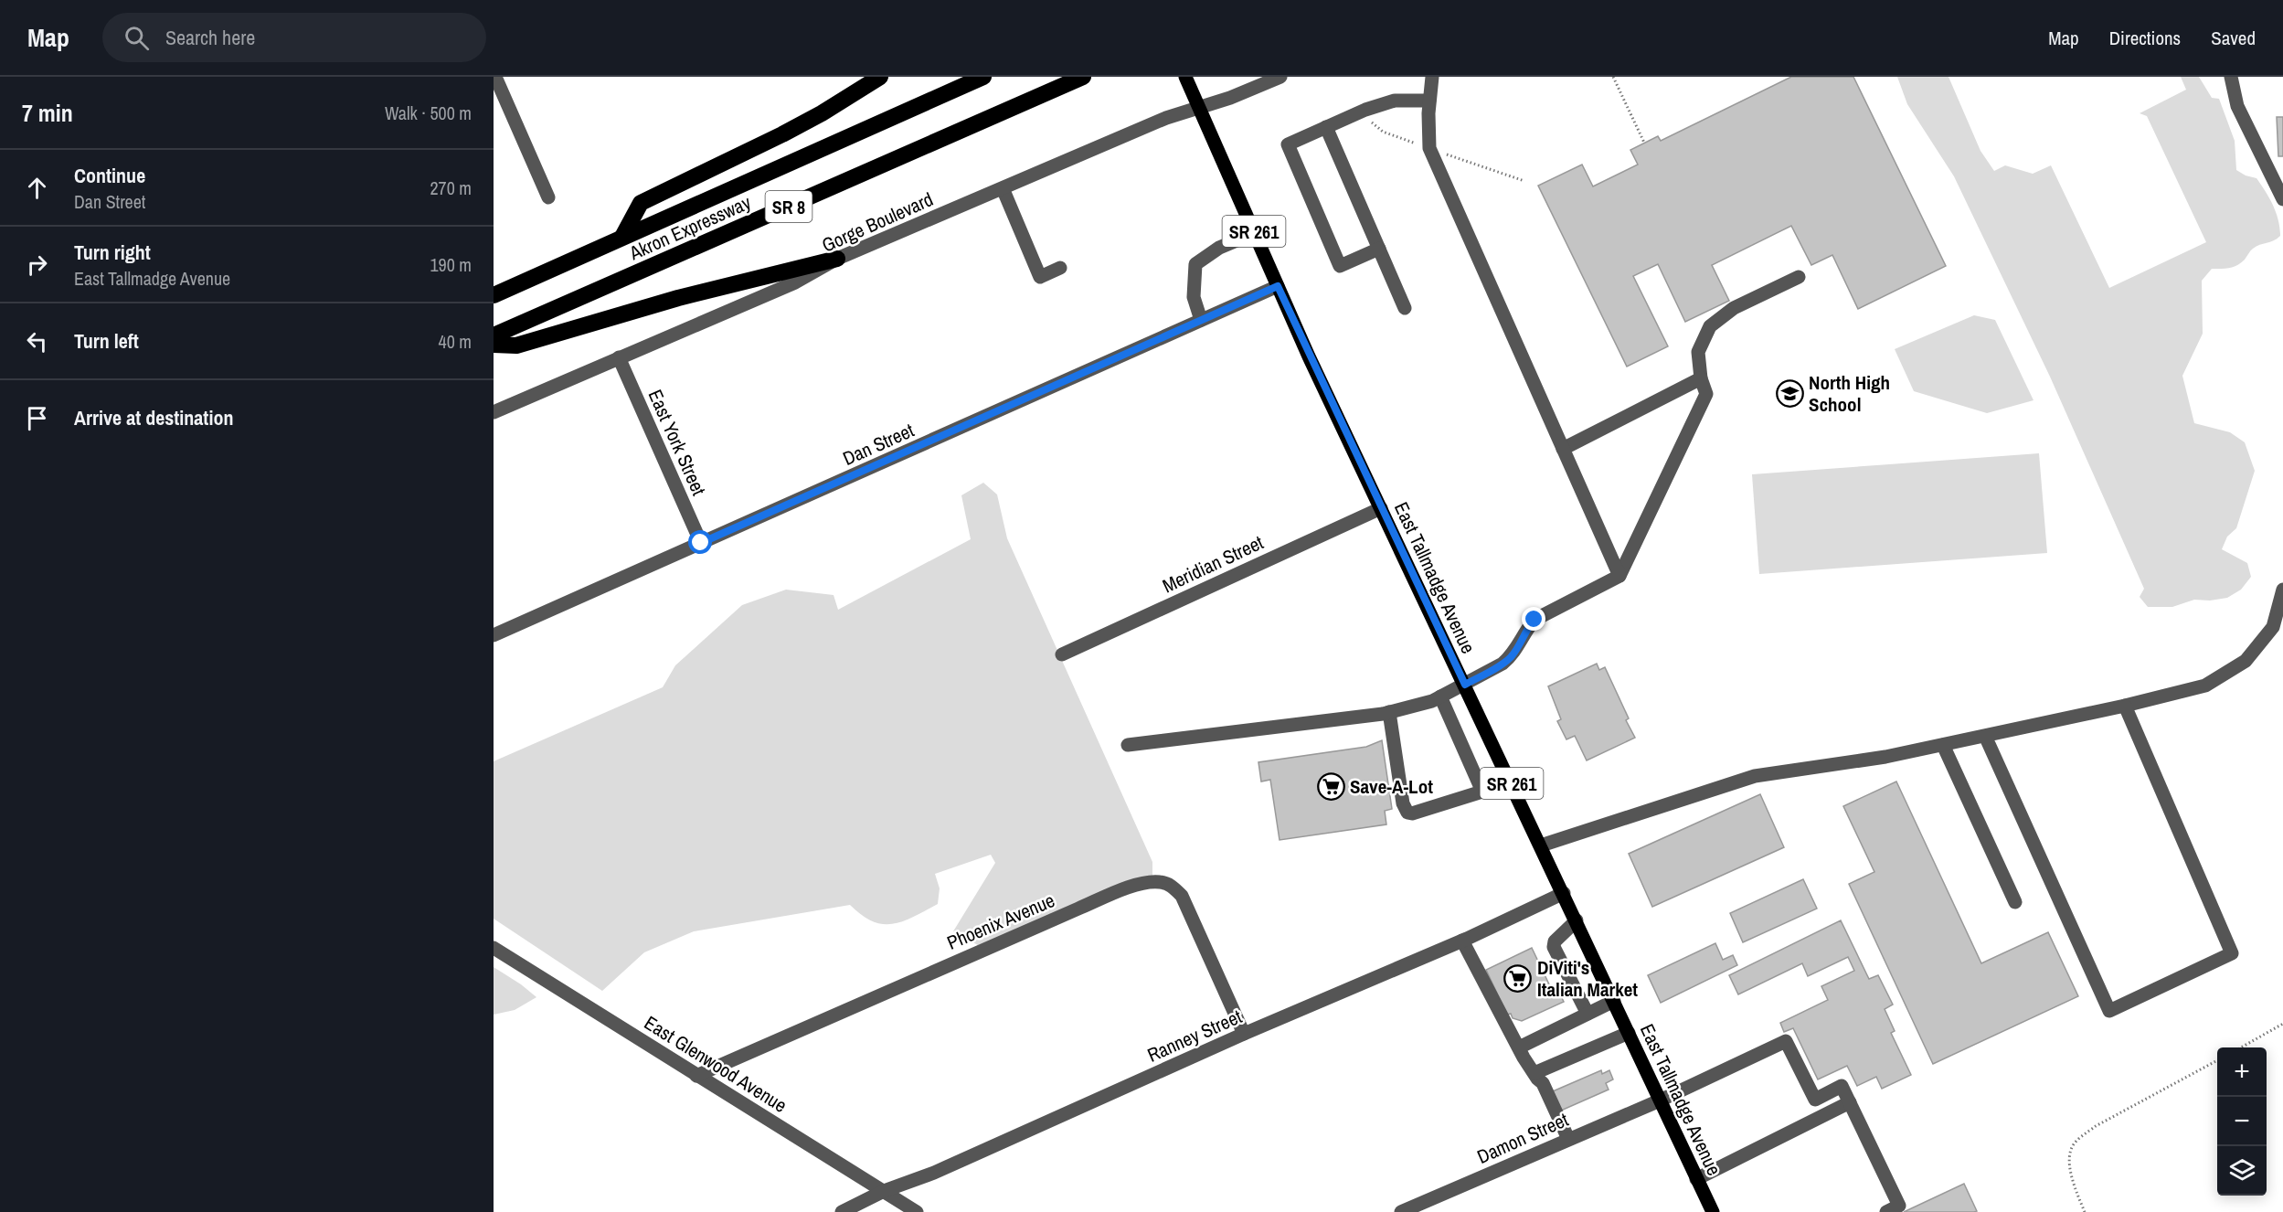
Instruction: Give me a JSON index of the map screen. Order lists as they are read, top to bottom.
{
  "streets": {
    "highway": ["SR 8", "Akron Expressway"],
    "main road": ["SR 261", "East Tallmadge Avenue"],
    "street": [
      "Gorge Boulevard",
      "East York Street",
      "Dan Street",
      "Meridian Street",
      "Phoenix Avenue",
      "Ranney Street",
      "East Glenwood Avenue",
      "Damon Street"
    ]
  },
  "crossings": [
    ["Gorge Boulevard", "East York Street"],
    ["Gorge Boulevard", "East Tallmadge Avenue"],
    ["East York Street", "Dan Street"],
    ["Dan Street", "East Tallmadge Avenue"],
    ["Meridian Street", "East Tallmadge Avenue"],
    ["East Tallmadge Avenue", "Ranney Street"],
    ["East Tallmadge Avenue", "Damon Street"],
    ["Phoenix Avenue", "Ranney Street"],
    ["Phoenix Avenue", "East Glenwood Avenue"],
    ["Ranney Street", "East Glenwood Avenue"]
  ],
  "places": {
    "school or university": ["North High School"],
    "supermarket": ["Save-A-Lot", "DiViti's Italian Market"]
  },
  "page": {
    "header": "Map",
    "search": "Search here",
    "nav": ["Map", "Directions", "Saved"],
    "heading": ["7 min", "Walk · 500 m"],
    "list": [
      ["Continue", "Dan Street", "270 m"],
      ["Turn right", "East Tallmadge Avenue", "190 m"],
      ["Turn left", "40 m"],
      "Arrive at destination"
    ],
    "map_buttons": ["+", "−"]
  }
}
